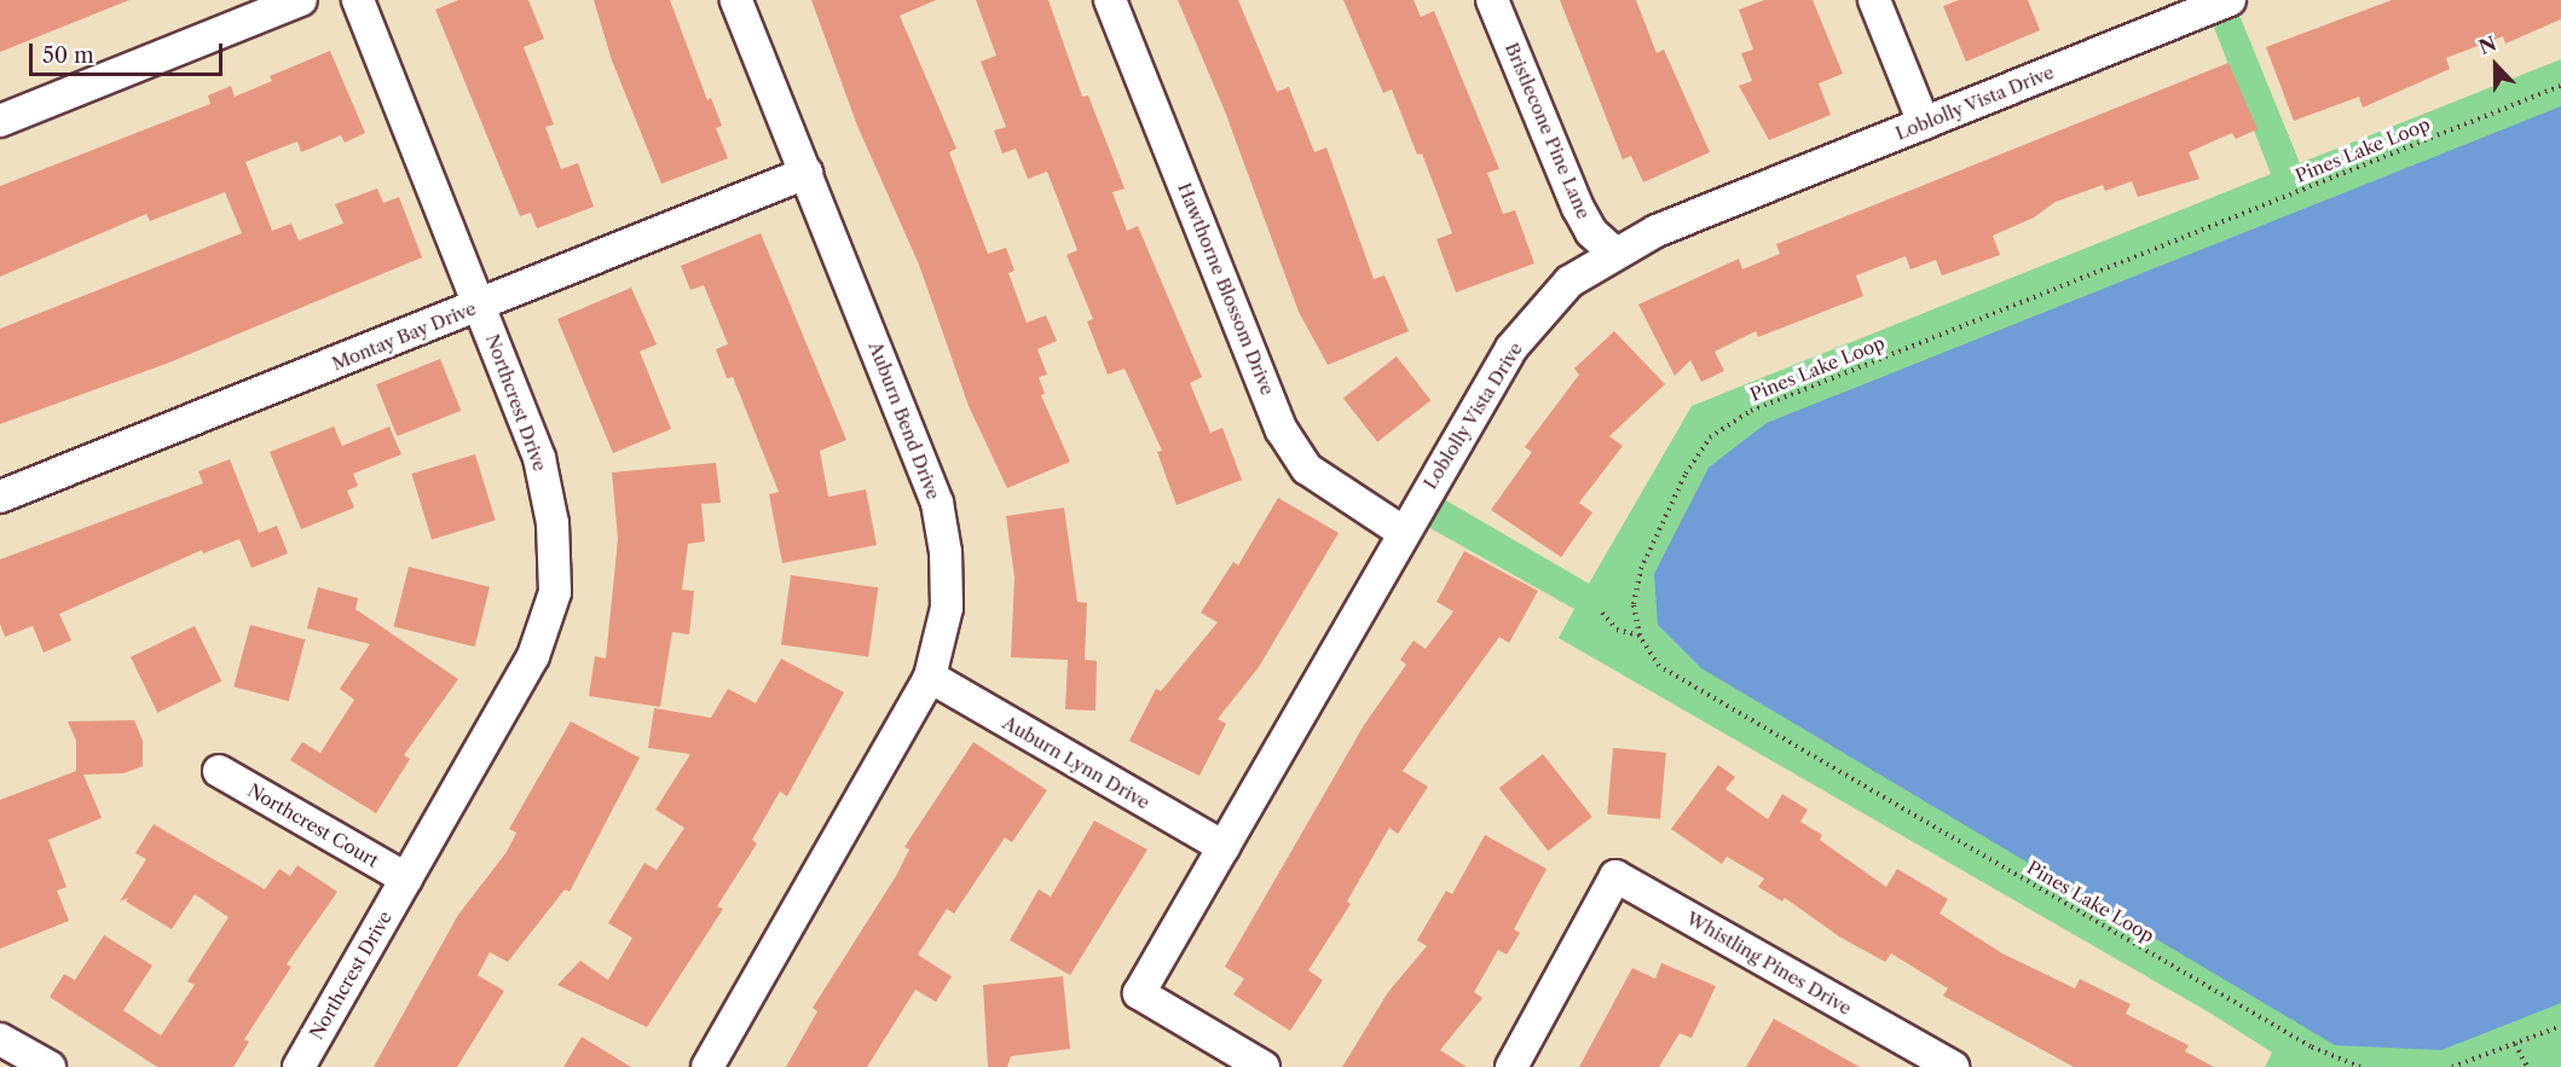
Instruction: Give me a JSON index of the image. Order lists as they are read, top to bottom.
{
  "streets": {
    "street": [
      "Loblolly Vista Drive",
      "Bristlecone Pine Lane",
      "Hawthorne Blossom Drive",
      "Montay Bay Drive",
      "Northcrest Drive",
      "Auburn Bend Drive",
      "Auburn Lynn Drive",
      "Northcrest Court",
      "Whistling Pines Drive"
    ],
    "path": ["Pines Lake Loop"]
  },
  "crossings": [
    ["Loblolly Vista Drive", "Bristlecone Pine Lane"],
    ["Loblolly Vista Drive", "Hawthorne Blossom Drive"],
    ["Loblolly Vista Drive", "Auburn Lynn Drive"],
    ["Montay Bay Drive", "Northcrest Drive"],
    ["Montay Bay Drive", "Auburn Bend Drive"],
    ["Northcrest Drive", "Northcrest Court"],
    ["Auburn Bend Drive", "Auburn Lynn Drive"]
  ],
  "scale_bar": "50 m",
  "north": "top"
}
